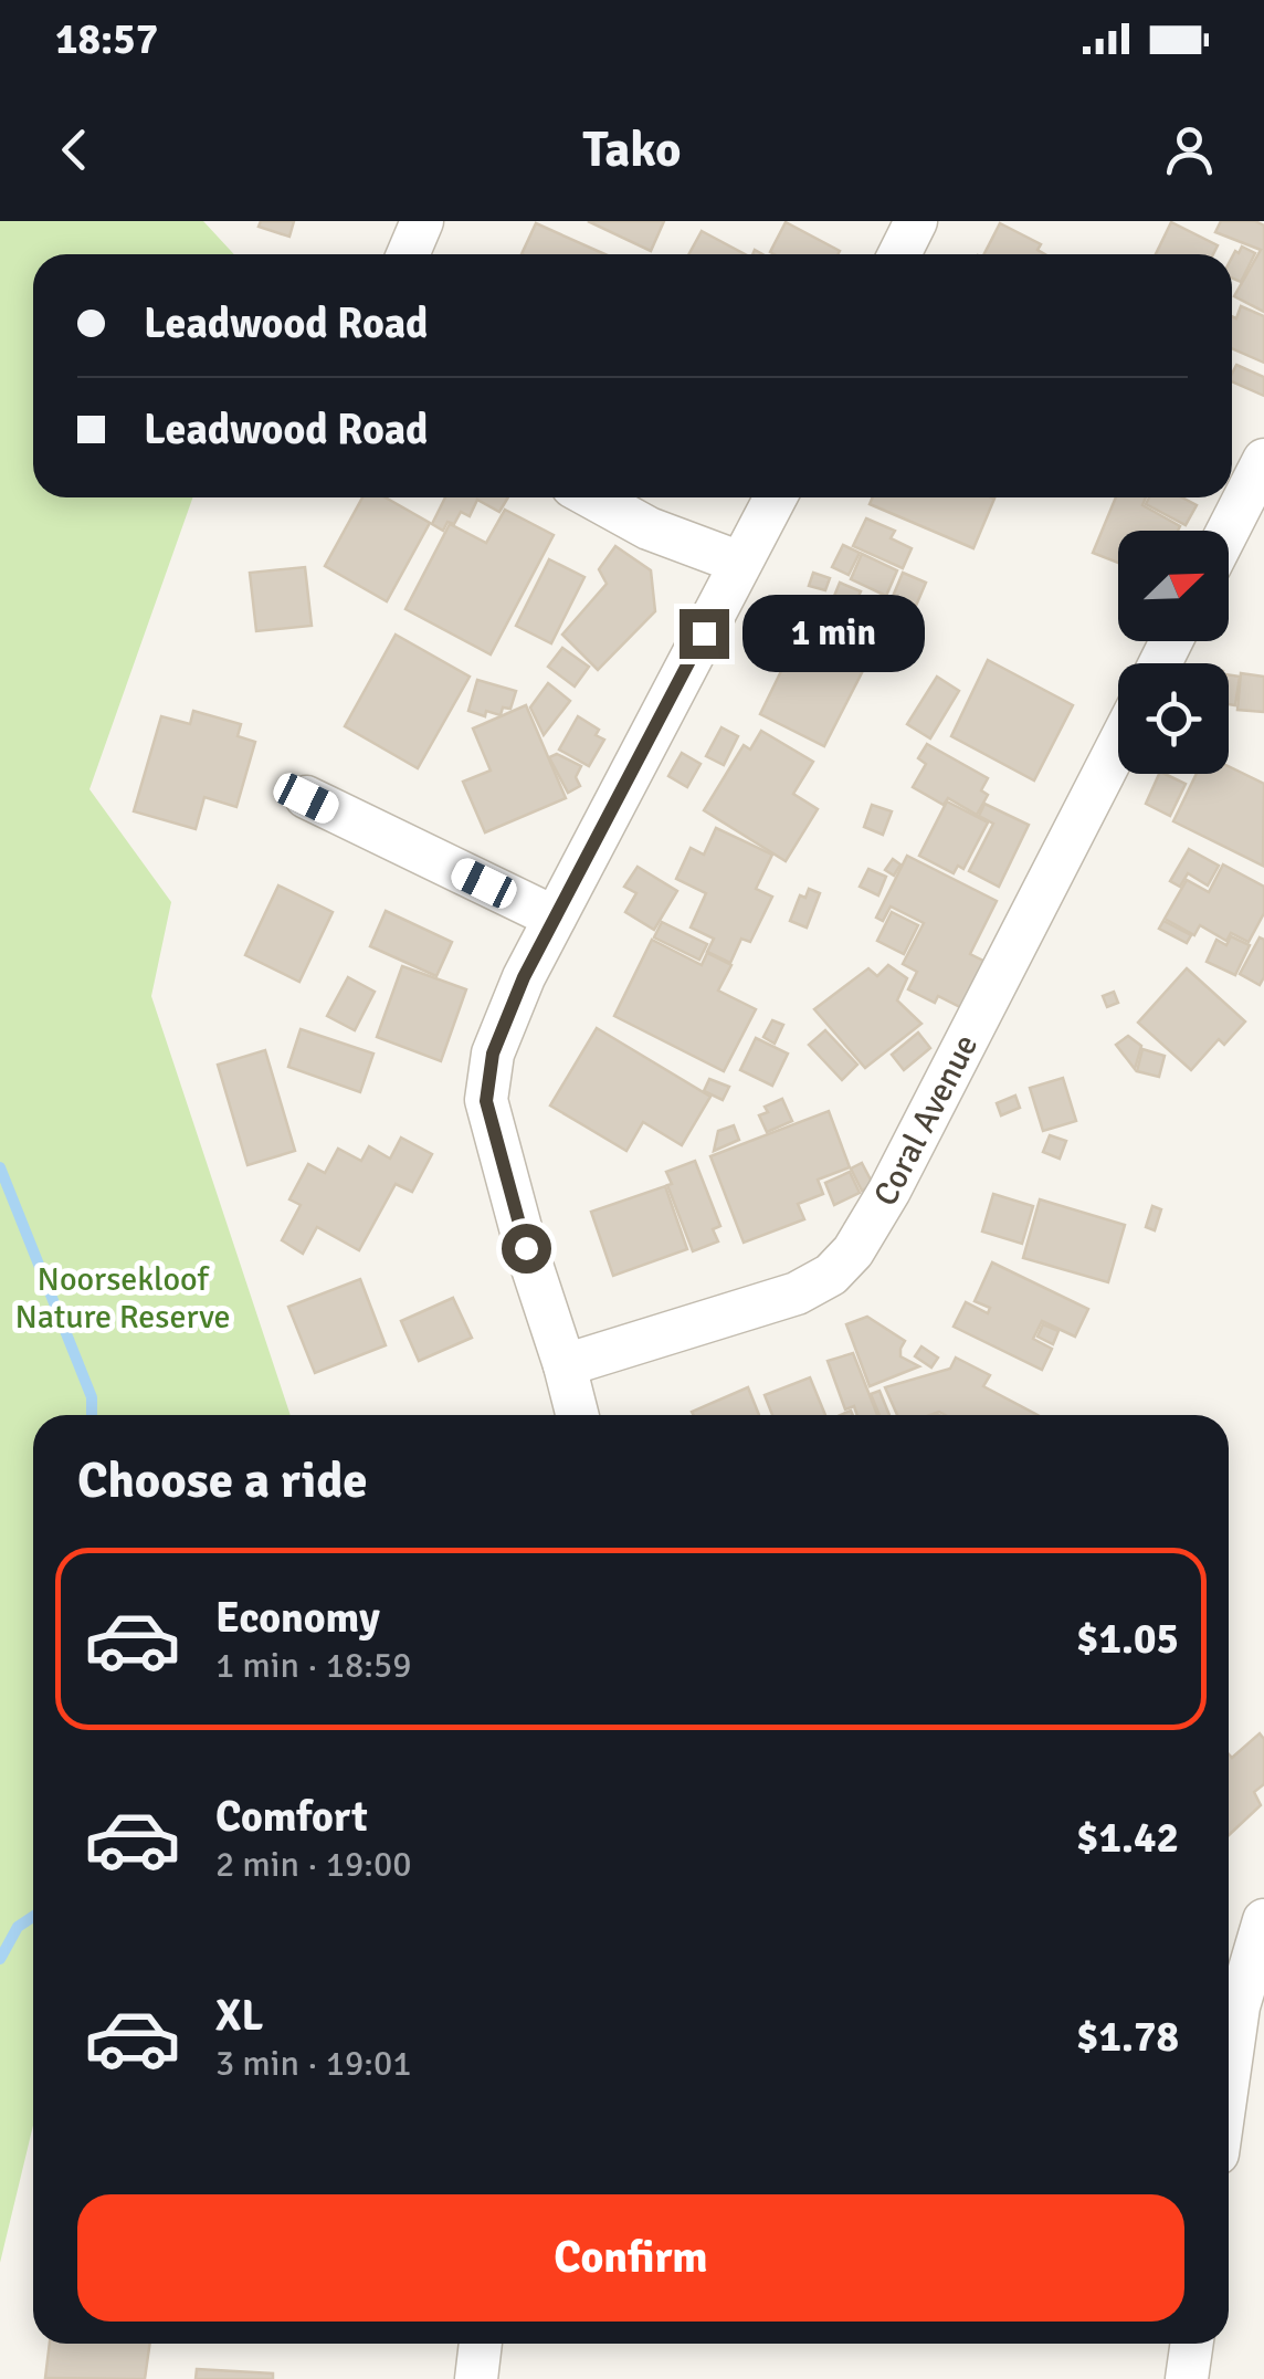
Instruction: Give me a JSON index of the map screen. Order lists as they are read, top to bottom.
{
  "streets": {
    "street": ["Coral Avenue"]
  },
  "parks": ["Noorsekloof Nature Reserve"],
  "north": "top right",
  "page": {
    "status": "18:57",
    "header": "Tako",
    "banner": ["Leadwood Road", "Leadwood Road"],
    "bubble": "1 min",
    "heading": "Choose a ride",
    "list": [
      {
        "name": "Economy",
        "note": "1 min · 18:59",
        "value": "$1.05"
      },
      {
        "name": "Comfort",
        "note": "2 min · 19:00",
        "value": "$1.42"
      },
      {
        "name": "XL",
        "note": "3 min · 19:01",
        "value": "$1.78"
      }
    ],
    "buttons": "Confirm"
  }
}
